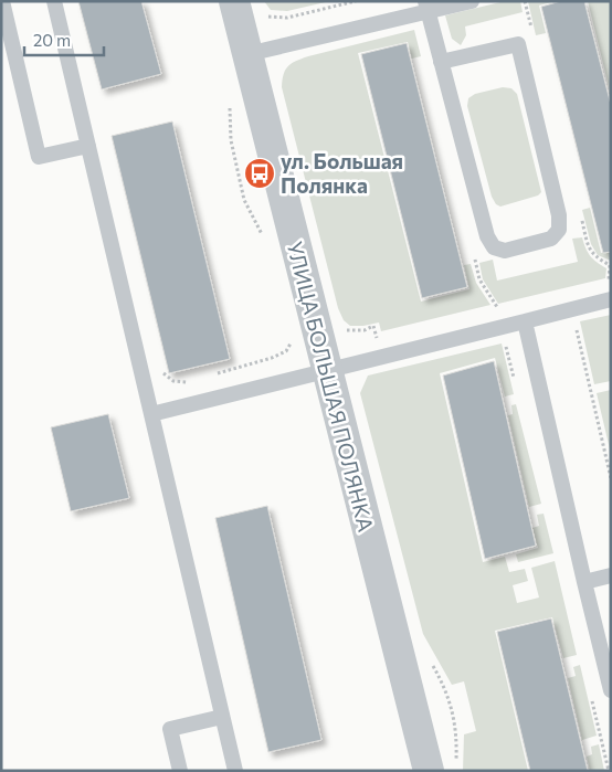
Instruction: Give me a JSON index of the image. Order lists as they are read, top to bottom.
{
  "streets": {
    "street": ["УЛИЦА БОЛЬШАЯ ПОЛЯНКА"]
  },
  "places": {
    "bus stop": ["ул. Большая Полянка"]
  },
  "scale_bar": "20 m"
}
